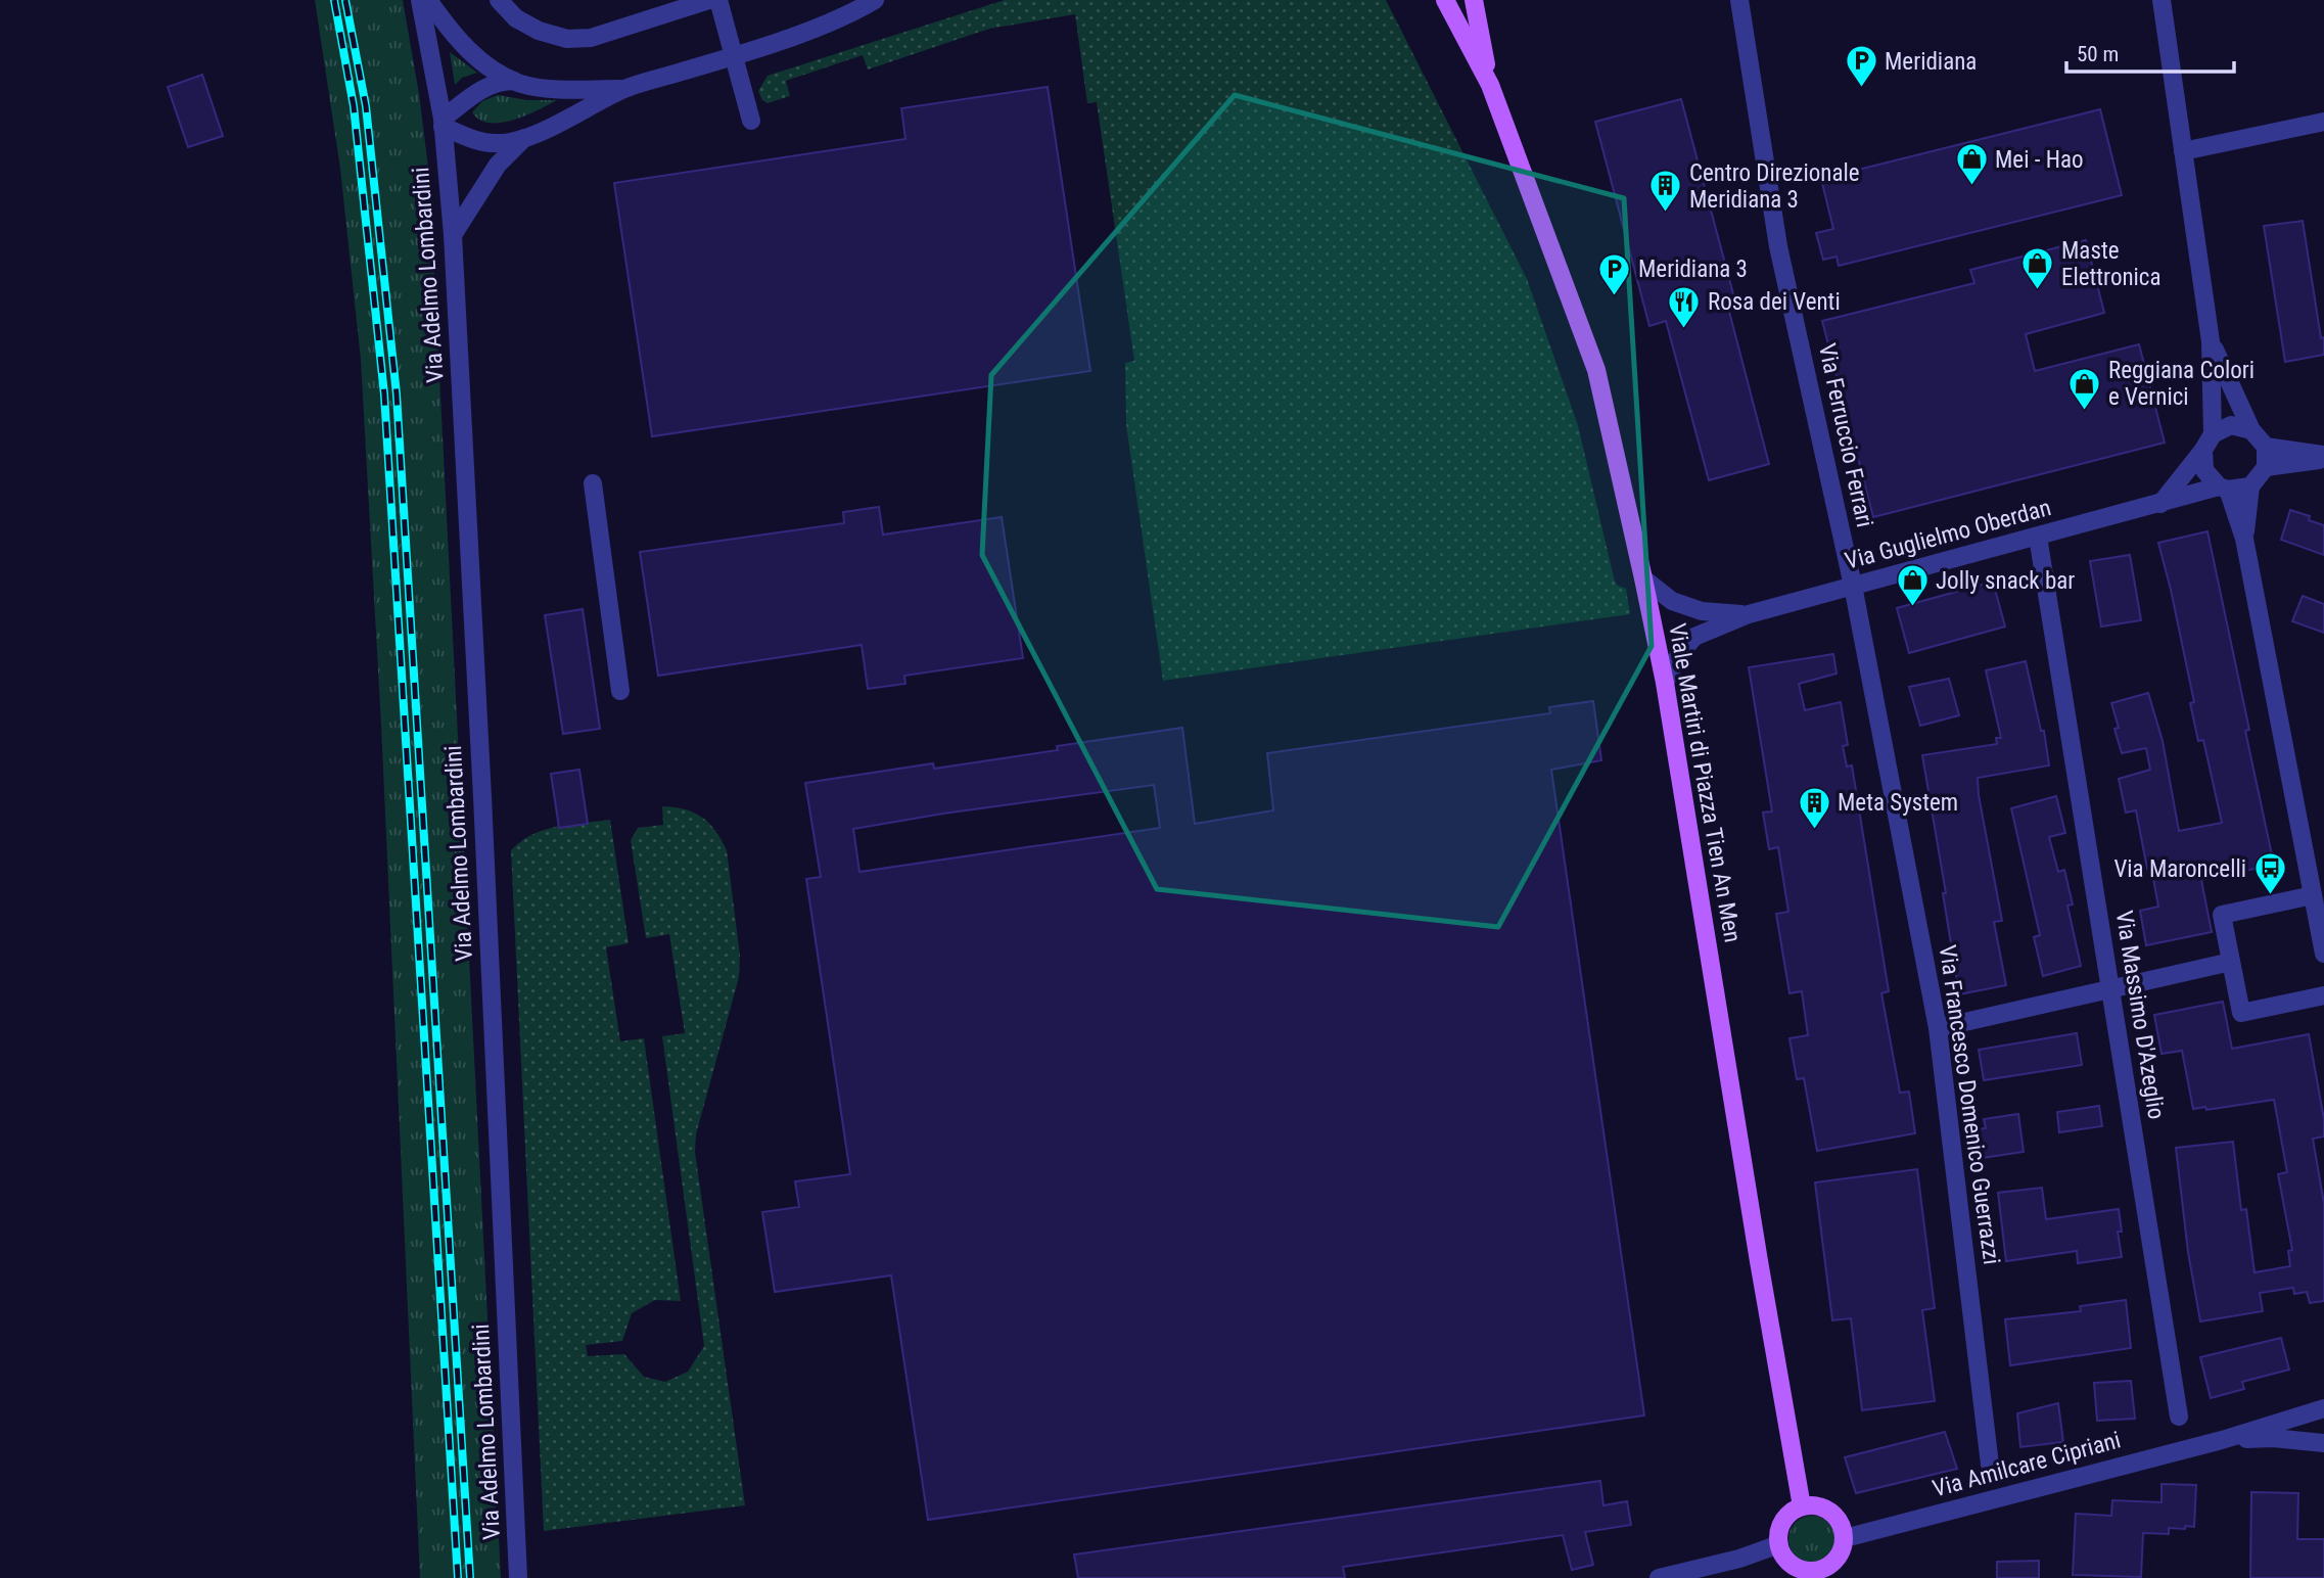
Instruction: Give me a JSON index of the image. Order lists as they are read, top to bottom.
{
  "streets": {
    "main road": ["Viale Martiri di Piazza Tien An Men"],
    "street": [
      "Via Adelmo Lombardini",
      "Via Ferruccio Ferrari",
      "Via Guglielmo Oberdan",
      "Via Massimo D'Azeglio",
      "Via Francesco Domenico Guerrazzi",
      "Via Amilcare Cipriani"
    ]
  },
  "crossings": [
    ["Via Ferruccio Ferrari", "Via Guglielmo Oberdan"],
    ["Via Ferruccio Ferrari", "Via Francesco Domenico Guerrazzi"],
    ["Via Guglielmo Oberdan", "Viale Martiri di Piazza Tien An Men"],
    ["Via Guglielmo Oberdan", "Via Massimo D'Azeglio"],
    ["Via Guglielmo Oberdan", "Via Francesco Domenico Guerrazzi"],
    ["Viale Martiri di Piazza Tien An Men", "Via Amilcare Cipriani"]
  ],
  "places": {
    "parking": ["Meridiana", "Meridiana 3"],
    "shop": [
      "Mei - Hao",
      "Maste Elettronica",
      "Reggiana Colori e Vernici",
      "Jolly snack bar"
    ],
    "building": ["Centro Direzionale Meridiana 3", "Meta System"],
    "restaurant": ["Rosa dei Venti"],
    "bus stop": ["Via Maroncelli"]
  },
  "scale_bar": "50 m"
}
